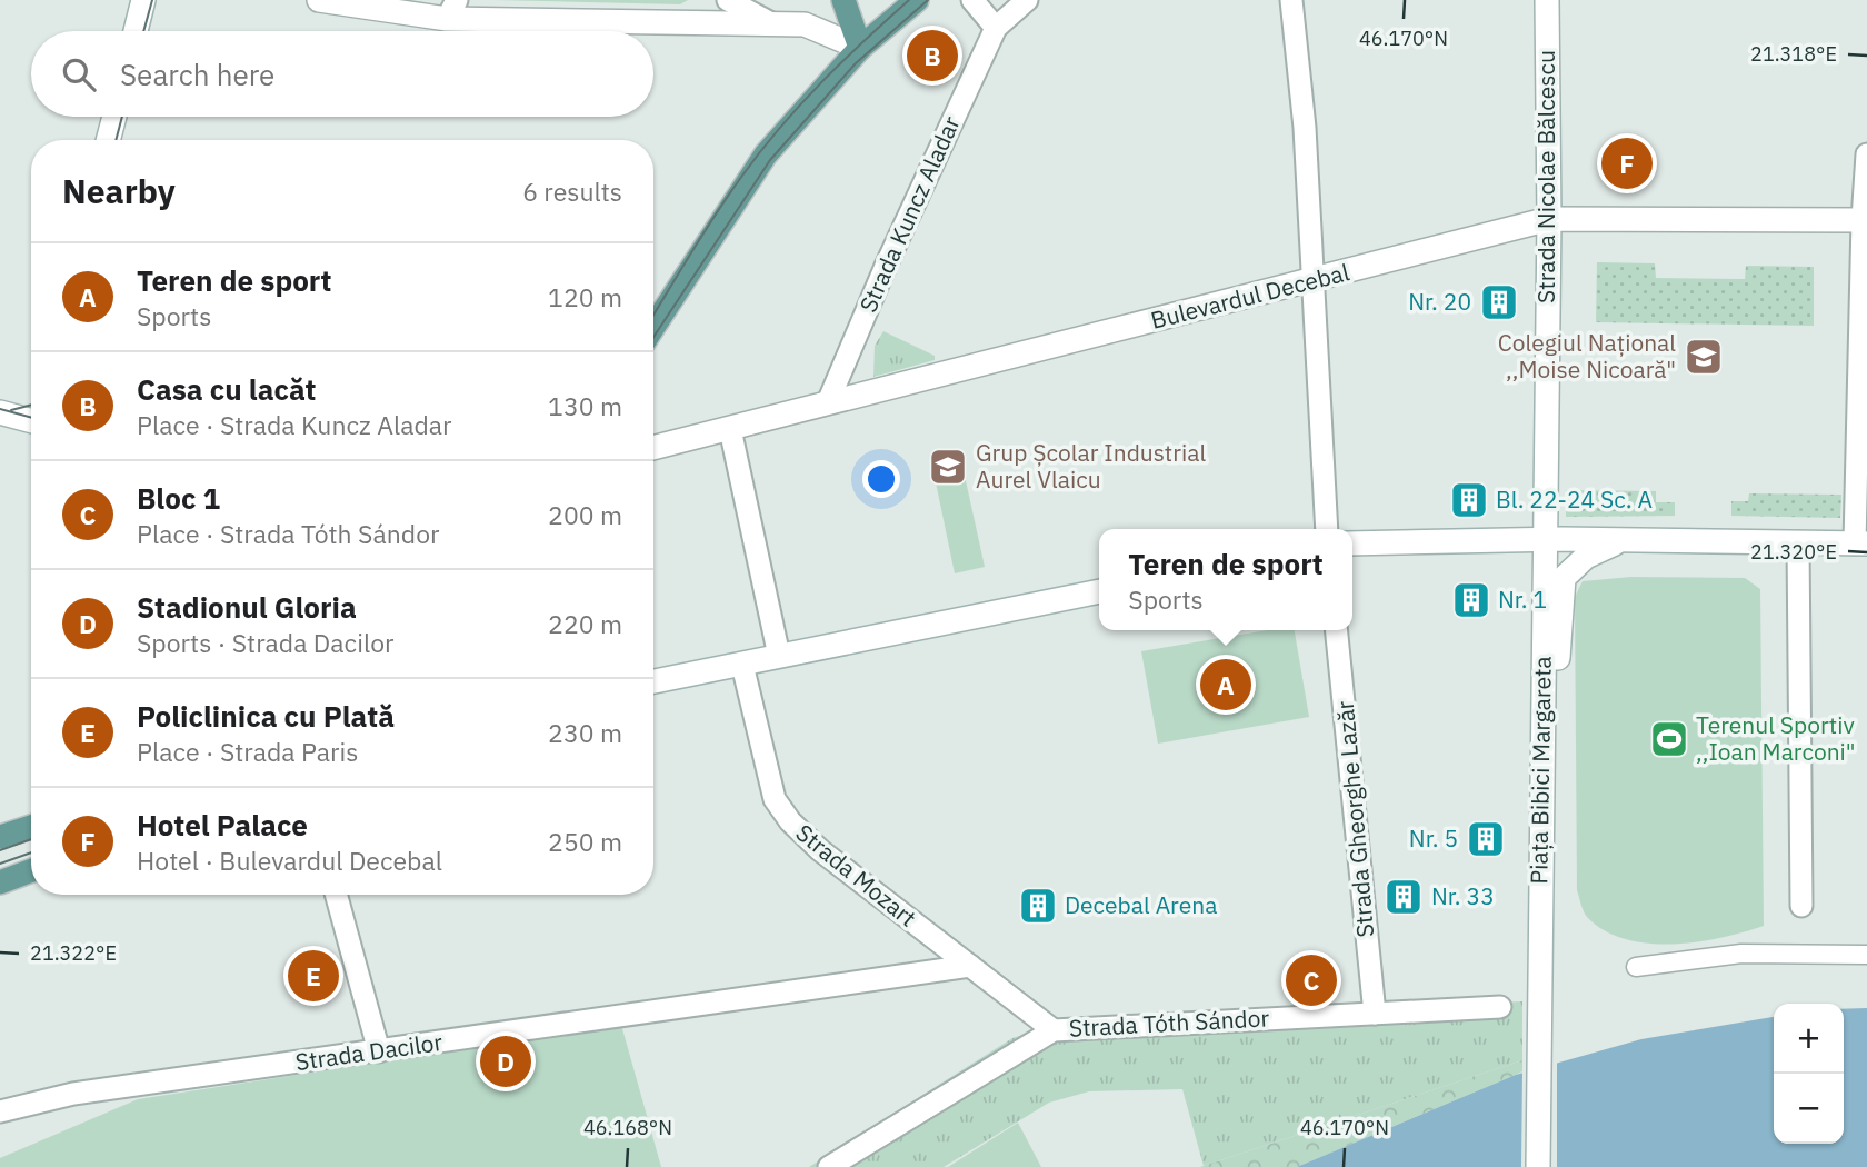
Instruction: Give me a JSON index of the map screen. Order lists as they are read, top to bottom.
{
  "streets": {
    "main road": ["Strada Nicolae Bălcescu", "Bulevardul Decebal", "Piața Bibici Margareta"],
    "street": [
      "Strada Kuncz Aladar",
      "Strada Gheorghe Lazăr",
      "Strada Mozart",
      "Strada Tóth Sándor",
      "Strada Dacilor"
    ]
  },
  "crossings": [
    ["Strada Nicolae Bălcescu", "Bulevardul Decebal"],
    ["Strada Nicolae Bălcescu", "Piața Bibici Margareta"],
    ["Strada Kuncz Aladar", "Bulevardul Decebal"],
    ["Strada Gheorghe Lazăr", "Strada Tóth Sándor"],
    ["Strada Mozart", "Strada Tóth Sándor"],
    ["Strada Mozart", "Strada Dacilor"]
  ],
  "places": {
    "building": [
      "Nr. 20",
      "Bl. 22-24 Sc. A",
      "Nr. 1",
      "Nr. 5",
      "Nr. 33",
      "Decebal Arena"
    ],
    "school or university": ["Colegiul Național ,,Moise Nicoară\"", "Grup Școlar Industrial Aurel Vlaicu"],
    "sports": ["Terenul Sportiv ,,Ioan Marconi\""]
  },
  "page": {
    "pins": [
      "B",
      "F",
      "A",
      "E",
      "C",
      "D"
    ],
    "search": "Search here",
    "heading": ["Nearby", "6 results"],
    "list": [
      {
        "mark": "A",
        "name": "Teren de sport",
        "note": "Sports",
        "value": "120 m"
      },
      {
        "mark": "B",
        "name": "Casa cu lacăt",
        "note": "Place · Strada Kuncz Aladar",
        "value": "130 m"
      },
      {
        "mark": "C",
        "name": "Bloc 1",
        "note": "Place · Strada Tóth Sándor",
        "value": "200 m"
      },
      {
        "mark": "D",
        "name": "Stadionul Gloria",
        "note": "Sports · Strada Dacilor",
        "value": "220 m"
      },
      {
        "mark": "E",
        "name": "Policlinica cu Plată",
        "note": "Place · Strada Paris",
        "value": "230 m"
      },
      {
        "mark": "F",
        "name": "Hotel Palace",
        "note": "Hotel · Bulevardul Decebal",
        "value": "250 m"
      }
    ],
    "popup": ["Teren de sport", "Sports"],
    "map_buttons": ["+", "−"]
  },
  "coordinates": [
    "46.170°N",
    "21.318°E",
    "21.320°E",
    "21.322°E",
    "46.168°N"
  ]
}
